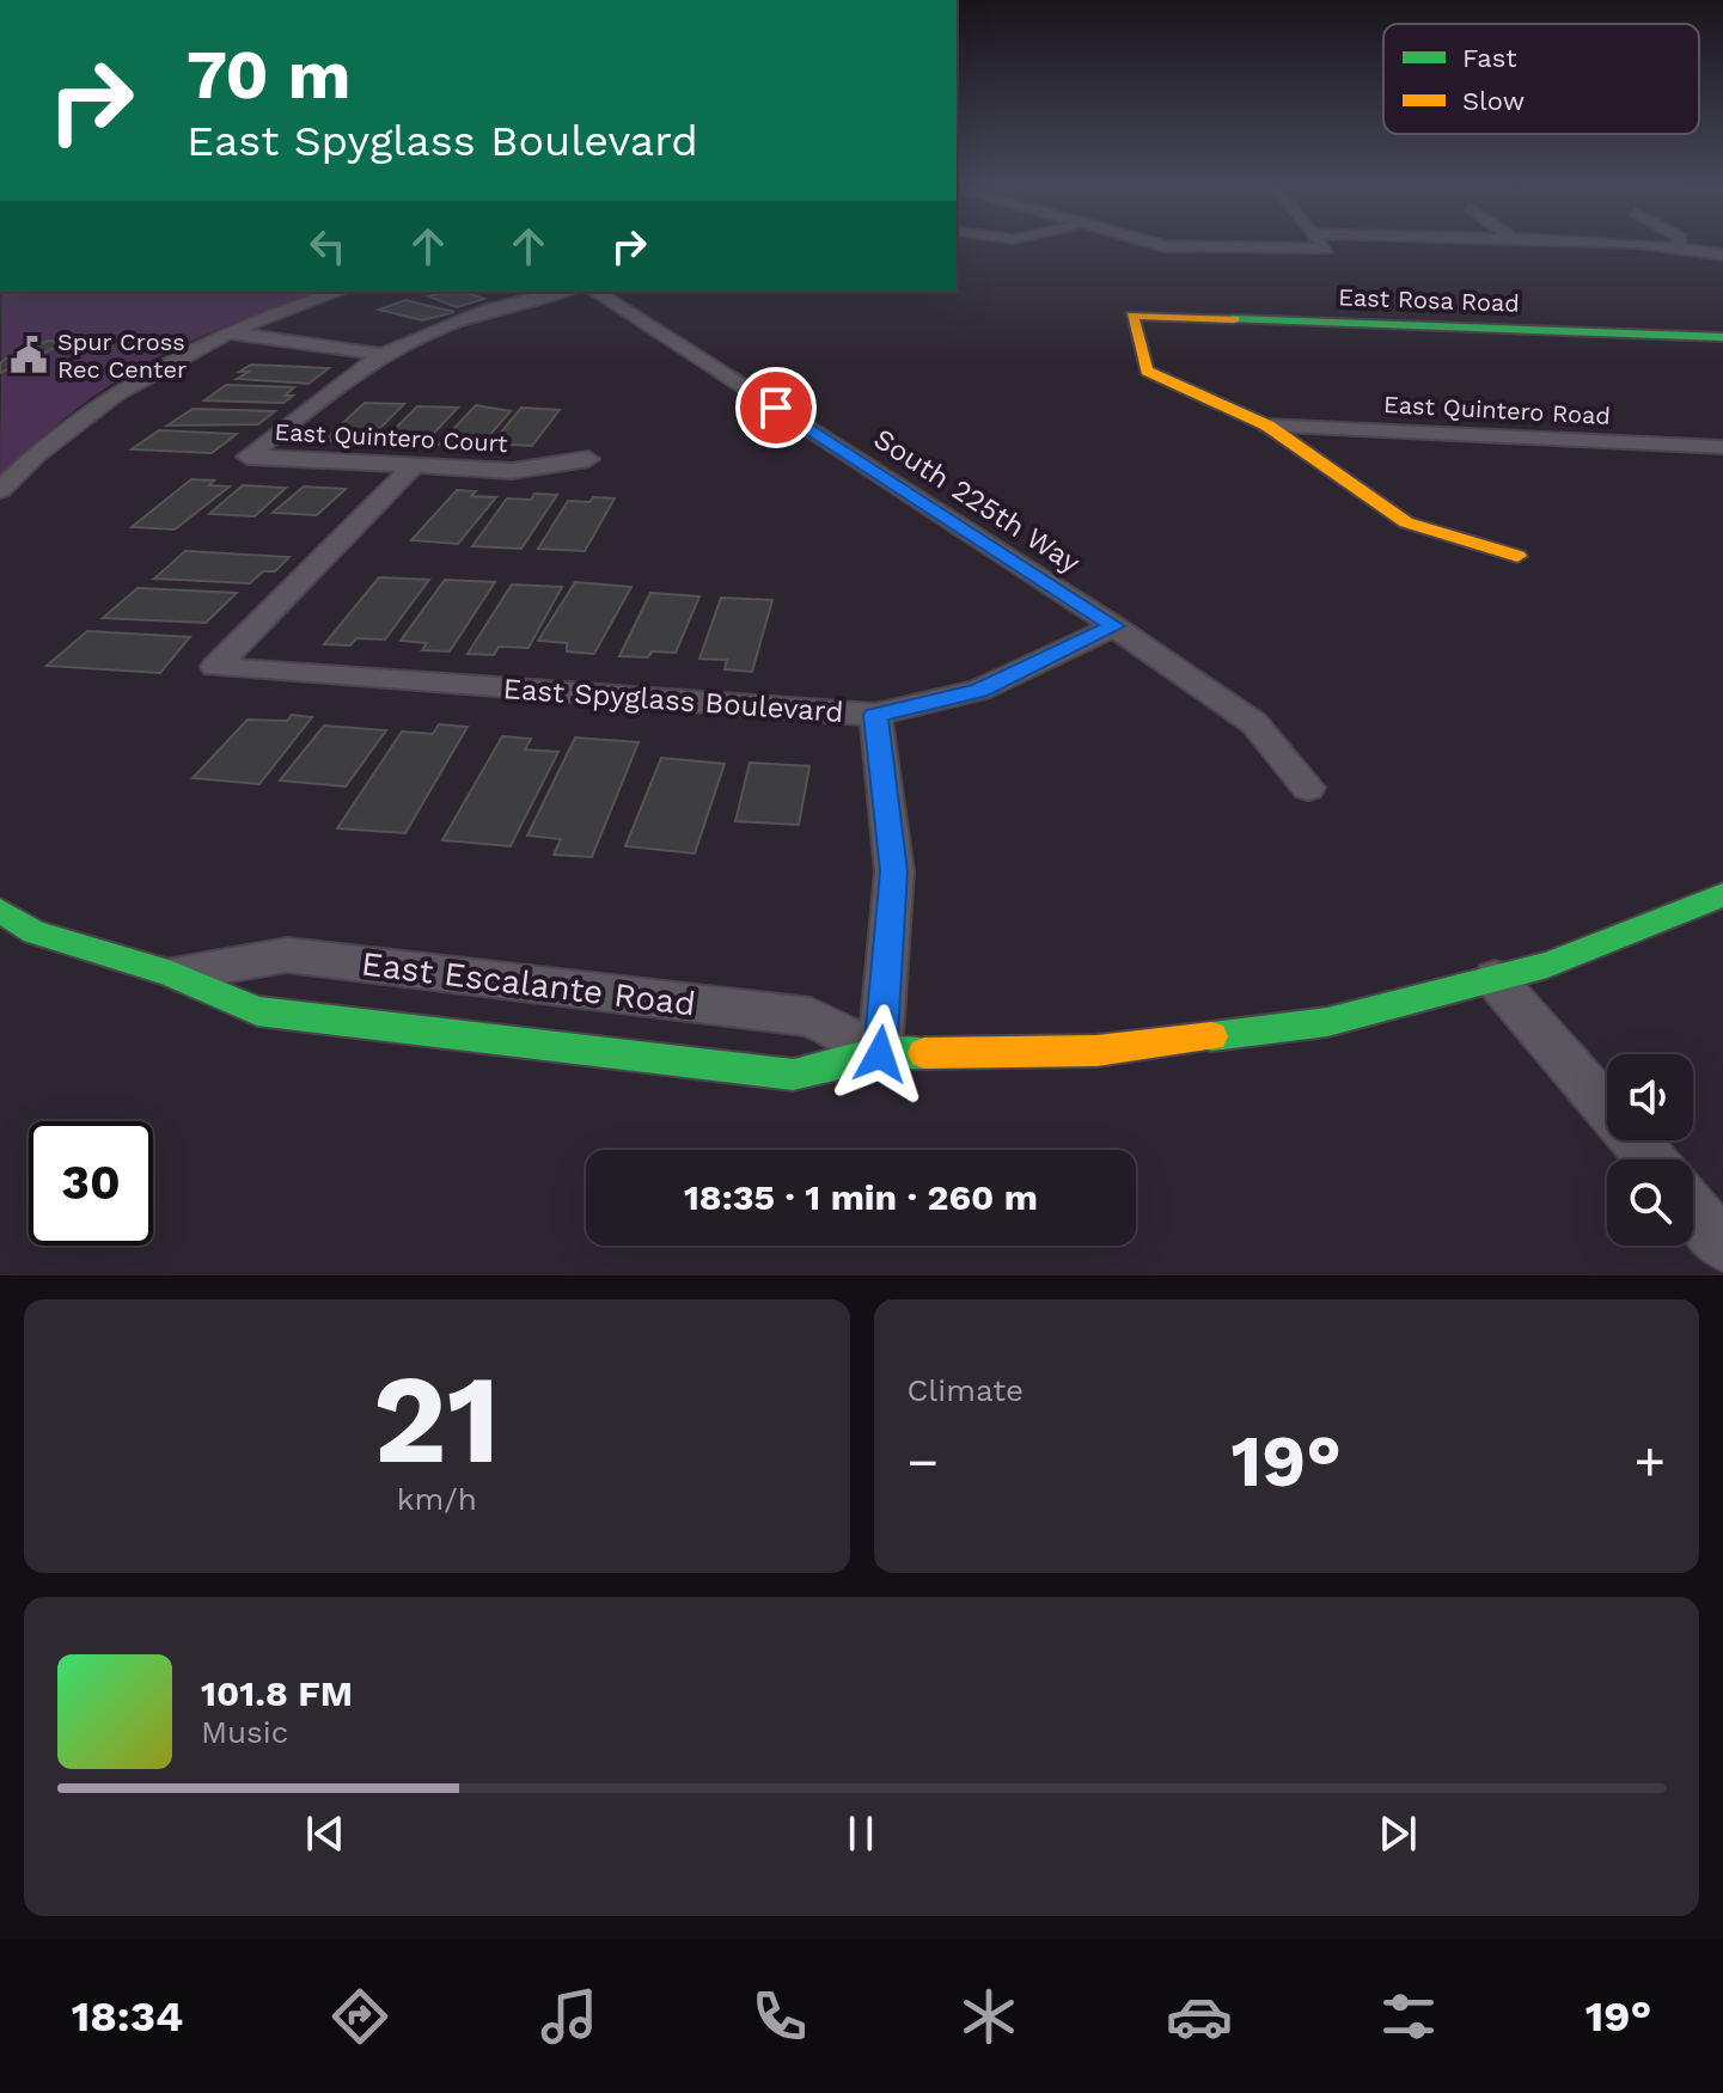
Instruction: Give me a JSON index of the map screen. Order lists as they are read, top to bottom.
{
  "streets": {
    "street": [
      "East Rosa Road",
      "East Quintero Road",
      "East Quintero Court",
      "South 225th Way",
      "East Spyglass Boulevard",
      "East Escalante Road"
    ]
  },
  "crossings": [
    ["East Rosa Road", "East Quintero Road"],
    ["East Quintero Court", "East Spyglass Boulevard"],
    ["South 225th Way", "East Spyglass Boulevard"]
  ],
  "places": {
    "public building": ["Spur Cross Rec Center"]
  },
  "legend": ["Fast", "Slow"],
  "page": {
    "turn": ["70 m", "East Spyglass Boulevard"],
    "limit": "30",
    "trip": "18:35 · 1 min · 260 m",
    "tile": [
      ["21", "km/h"],
      "Climate"
    ],
    "heat": ["−", "19°", "+"],
    "song": ["101.8 FM", "Music"],
    "tabs": ["18:34", "19°"]
  }
}
